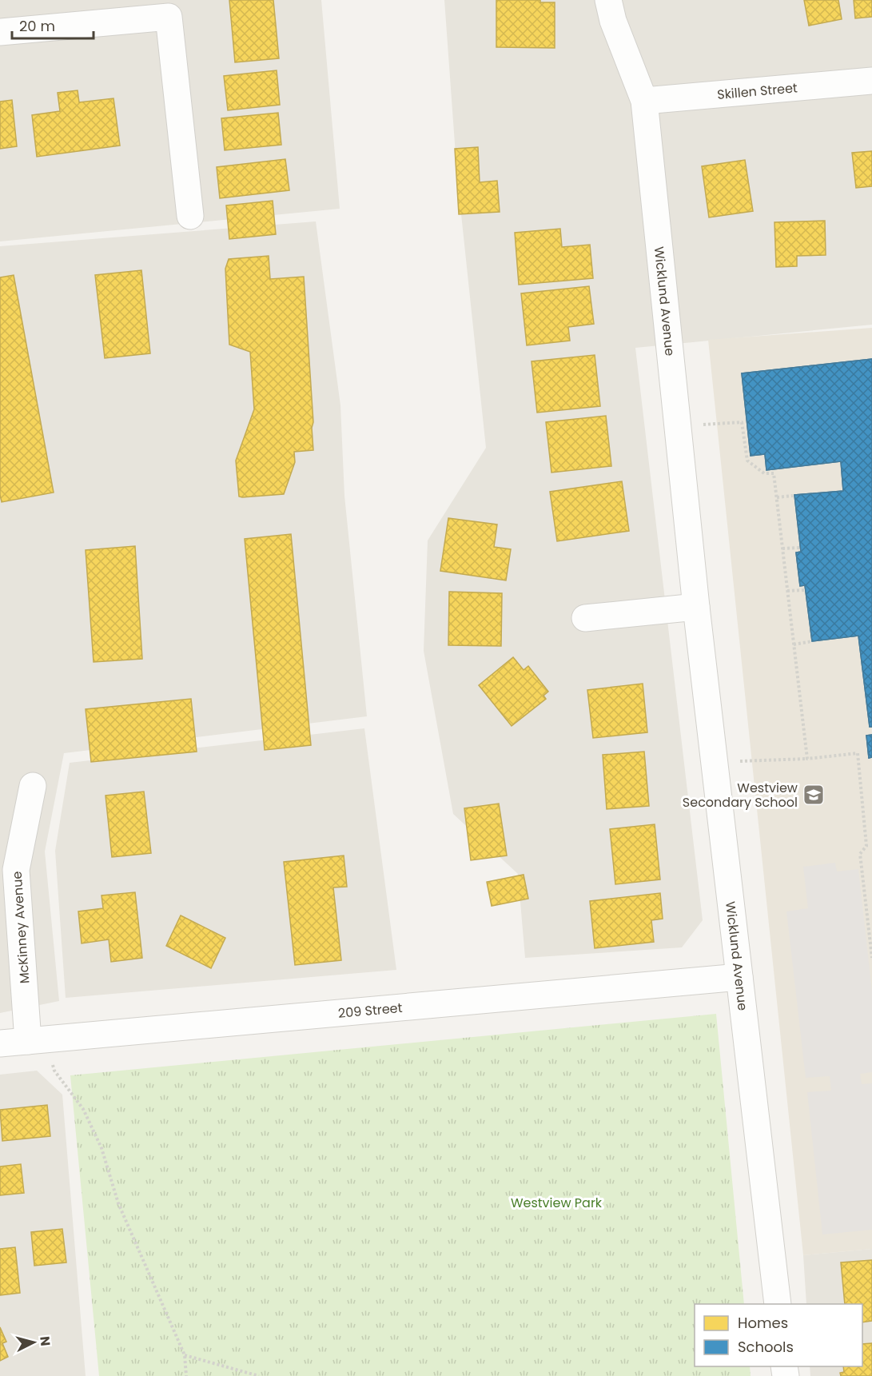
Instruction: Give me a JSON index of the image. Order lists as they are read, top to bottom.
{
  "streets": {
    "street": [
      "Skillen Street",
      "Wicklund Avenue",
      "McKinney Avenue",
      "209 Street"
    ]
  },
  "crossings": [
    ["Skillen Street", "Wicklund Avenue"],
    ["Wicklund Avenue", "209 Street"],
    ["McKinney Avenue", "209 Street"]
  ],
  "parks": ["Westview Park"],
  "places": {
    "school or university": ["Westview Secondary School"]
  },
  "legend": ["Homes", "Schools"],
  "scale_bar": "20 m",
  "north": "right"
}
